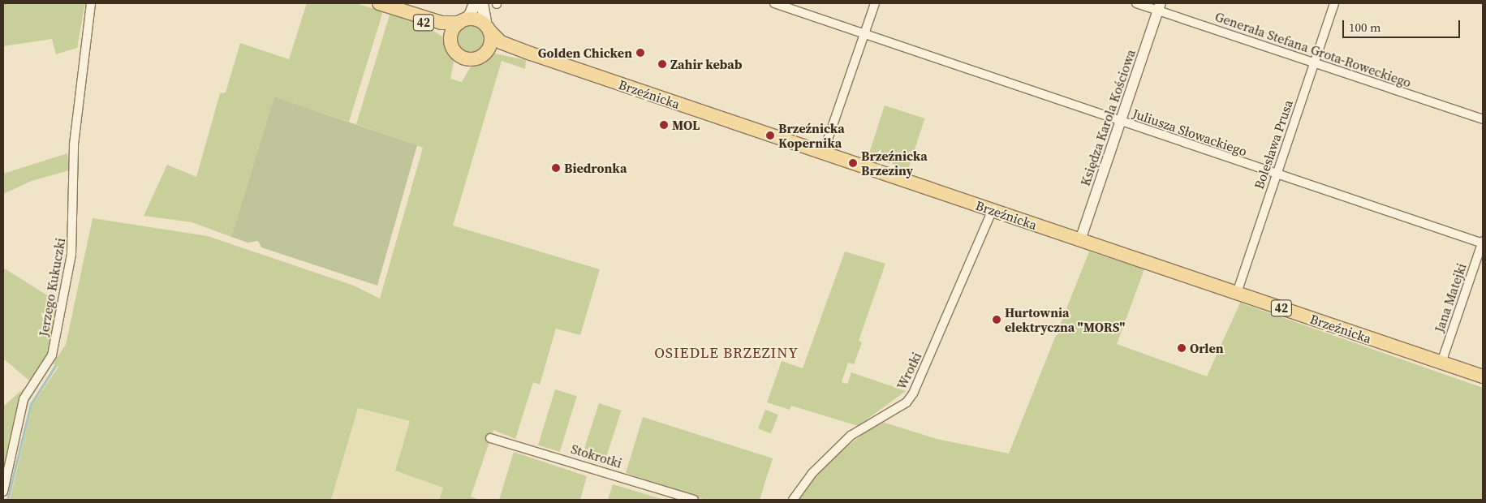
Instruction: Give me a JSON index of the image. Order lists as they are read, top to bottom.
{
  "streets": {
    "main road": ["42", "Brzeźnicka"],
    "street": [
      "Generała Stefana Grota-Roweckiego",
      "Księdza Karola Kościowa",
      "Juliusza Słowackiego",
      "Bolesława Prusa",
      "Jerzego Kukuczki",
      "Jana Matejki",
      "Wrotki",
      "Stokrotki"
    ]
  },
  "crossings": [
    ["42", "Brzeźnicka"],
    ["Generała Stefana Grota-Roweckiego", "Księdza Karola Kościowa"],
    ["Generała Stefana Grota-Roweckiego", "Bolesława Prusa"],
    ["Brzeźnicka", "Księdza Karola Kościowa"],
    ["Brzeźnicka", "Bolesława Prusa"],
    ["Brzeźnicka", "Jana Matejki"],
    ["Brzeźnicka", "Wrotki"],
    ["Księdza Karola Kościowa", "Juliusza Słowackiego"],
    ["Juliusza Słowackiego", "Bolesława Prusa"],
    ["Juliusza Słowackiego", "Jana Matejki"]
  ],
  "districts": ["OSIEDLE BRZEZINY"],
  "places": [
    "Golden Chicken",
    "Zahir kebab",
    "MOL",
    "Brzeźnicka Kopernika",
    "Brzeźnicka Brzeziny",
    "Biedronka",
    "Hurtownia elektryczna \"MORS\"",
    "Orlen"
  ],
  "scale_bar": "100 m"
}
